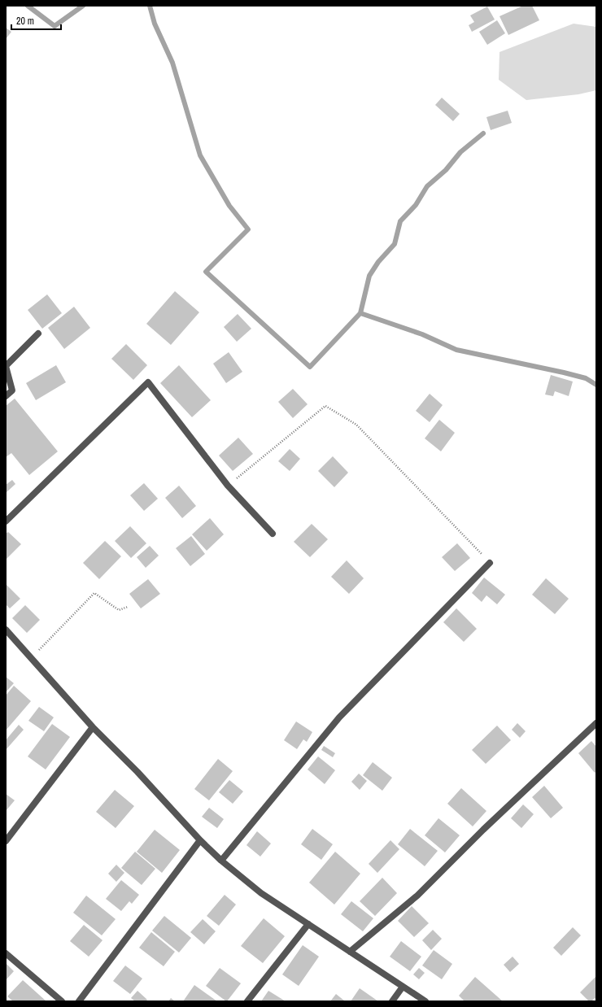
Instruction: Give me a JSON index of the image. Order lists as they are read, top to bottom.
{
  "scale_bar": "20 m"
}
